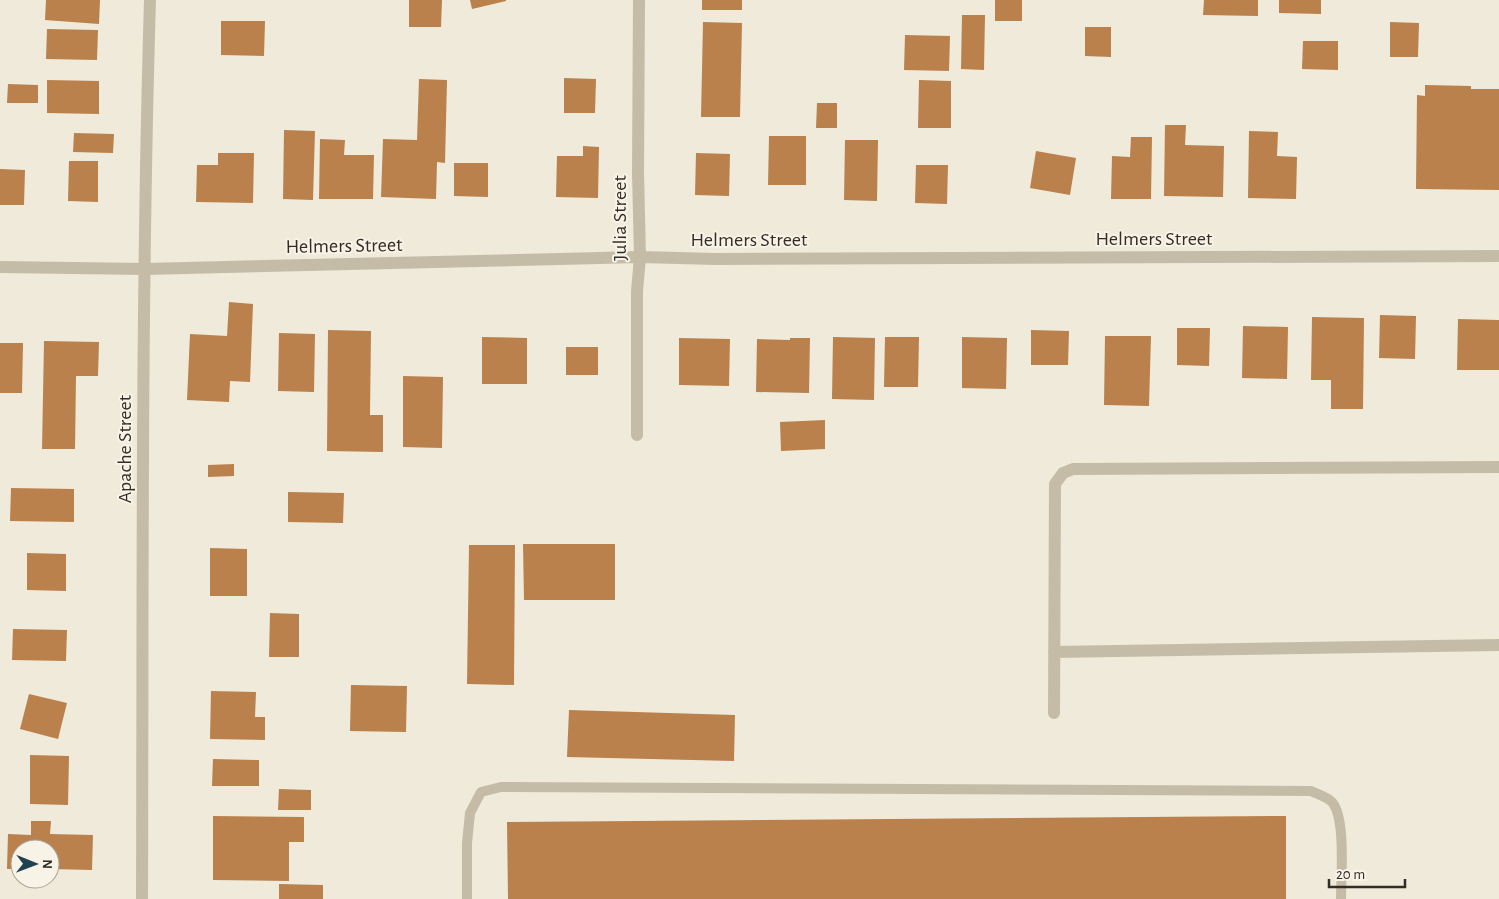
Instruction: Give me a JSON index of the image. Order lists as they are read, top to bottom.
{
  "streets": {
    "street": ["Julia Street", "Helmers Street", "Apache Street"]
  },
  "crossings": [
    ["Julia Street", "Helmers Street"],
    ["Helmers Street", "Apache Street"]
  ],
  "scale_bar": "20 m",
  "north": "right"
}
